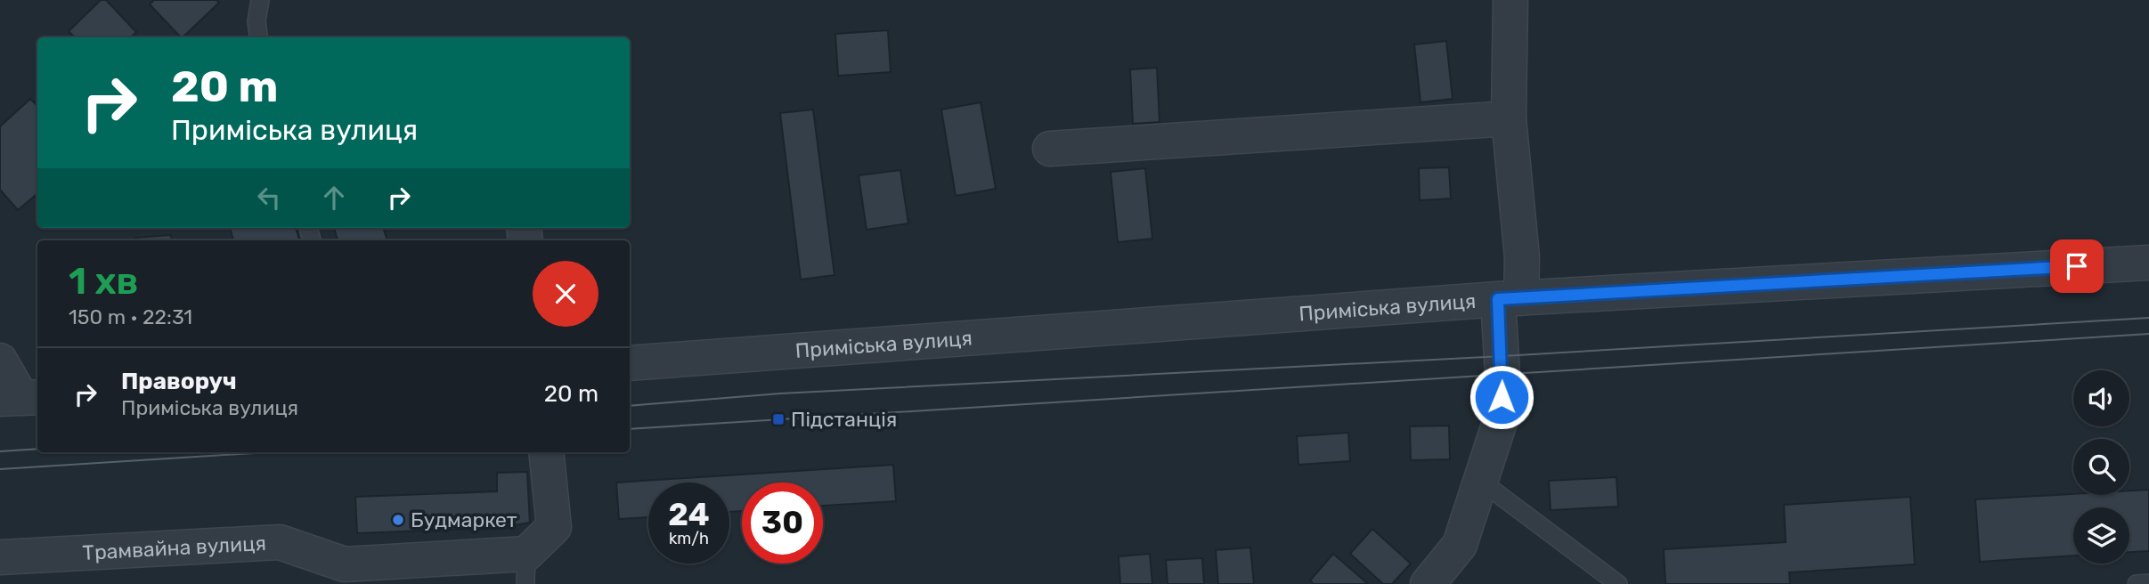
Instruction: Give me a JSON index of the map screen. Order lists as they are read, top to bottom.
{
  "streets": {
    "street": ["Приміська вулиця", "Трамвайна вулиця"]
  },
  "places": {
    "transit": ["Підстанція"],
    "other": ["Будмаркет"]
  },
  "page": {
    "turn": ["20 m", "Приміська вулиця"],
    "heading": ["1 хв", "150 m · 22:31"],
    "list": [
      {
        "name": "Праворуч",
        "note": "Приміська вулиця",
        "value": "20 m"
      }
    ],
    "speed": "24 km/h",
    "limit": "30"
  }
}
